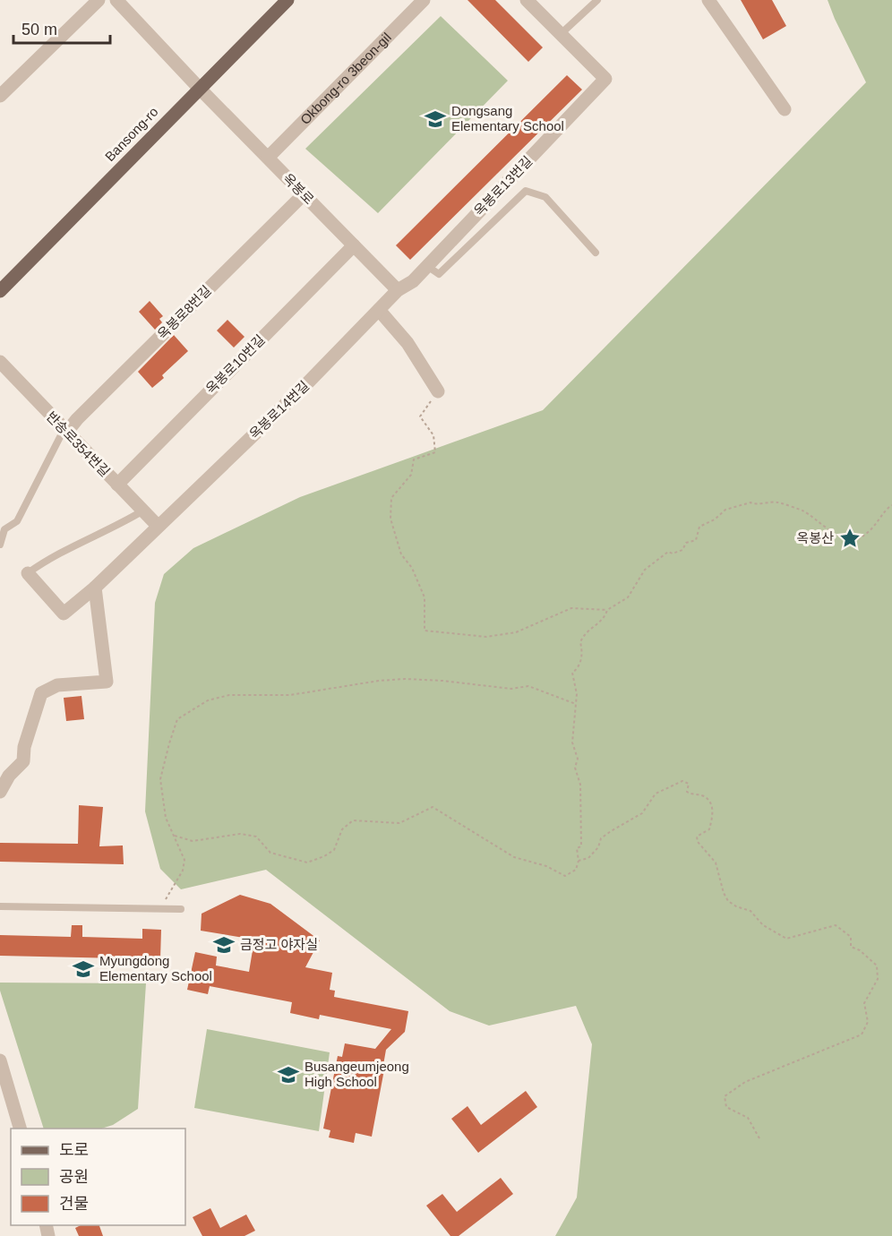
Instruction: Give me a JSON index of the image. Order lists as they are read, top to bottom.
{
  "streets": {
    "main road": ["Bansong-ro"],
    "street": [
      "Okbong-ro 3beon-gil",
      "옥봉로13번길",
      "옥봉로",
      "옥봉로8번길",
      "옥봉로10번길",
      "옥봉로14번길",
      "반송로354번길"
    ]
  },
  "crossings": [
    ["Okbong-ro 3beon-gil", "옥봉로"],
    ["Bansong-ro", "옥봉로"],
    ["옥봉로13번길", "옥봉로"],
    ["옥봉로13번길", "옥봉로14번길"],
    ["옥봉로", "옥봉로8번길"],
    ["옥봉로", "옥봉로10번길"],
    ["옥봉로", "옥봉로14번길"],
    ["옥봉로8번길", "반송로354번길"],
    ["옥봉로10번길", "반송로354번길"],
    ["옥봉로14번길", "반송로354번길"]
  ],
  "places": {
    "school or university": [
      "Dongsang Elementary School",
      "금정고 야자실",
      "Myungdong Elementary School",
      "Busangeumjeong High School"
    ],
    "place": ["옥봉산"]
  },
  "legend": ["도로", "공원", "건물"],
  "scale_bar": "50 m"
}
